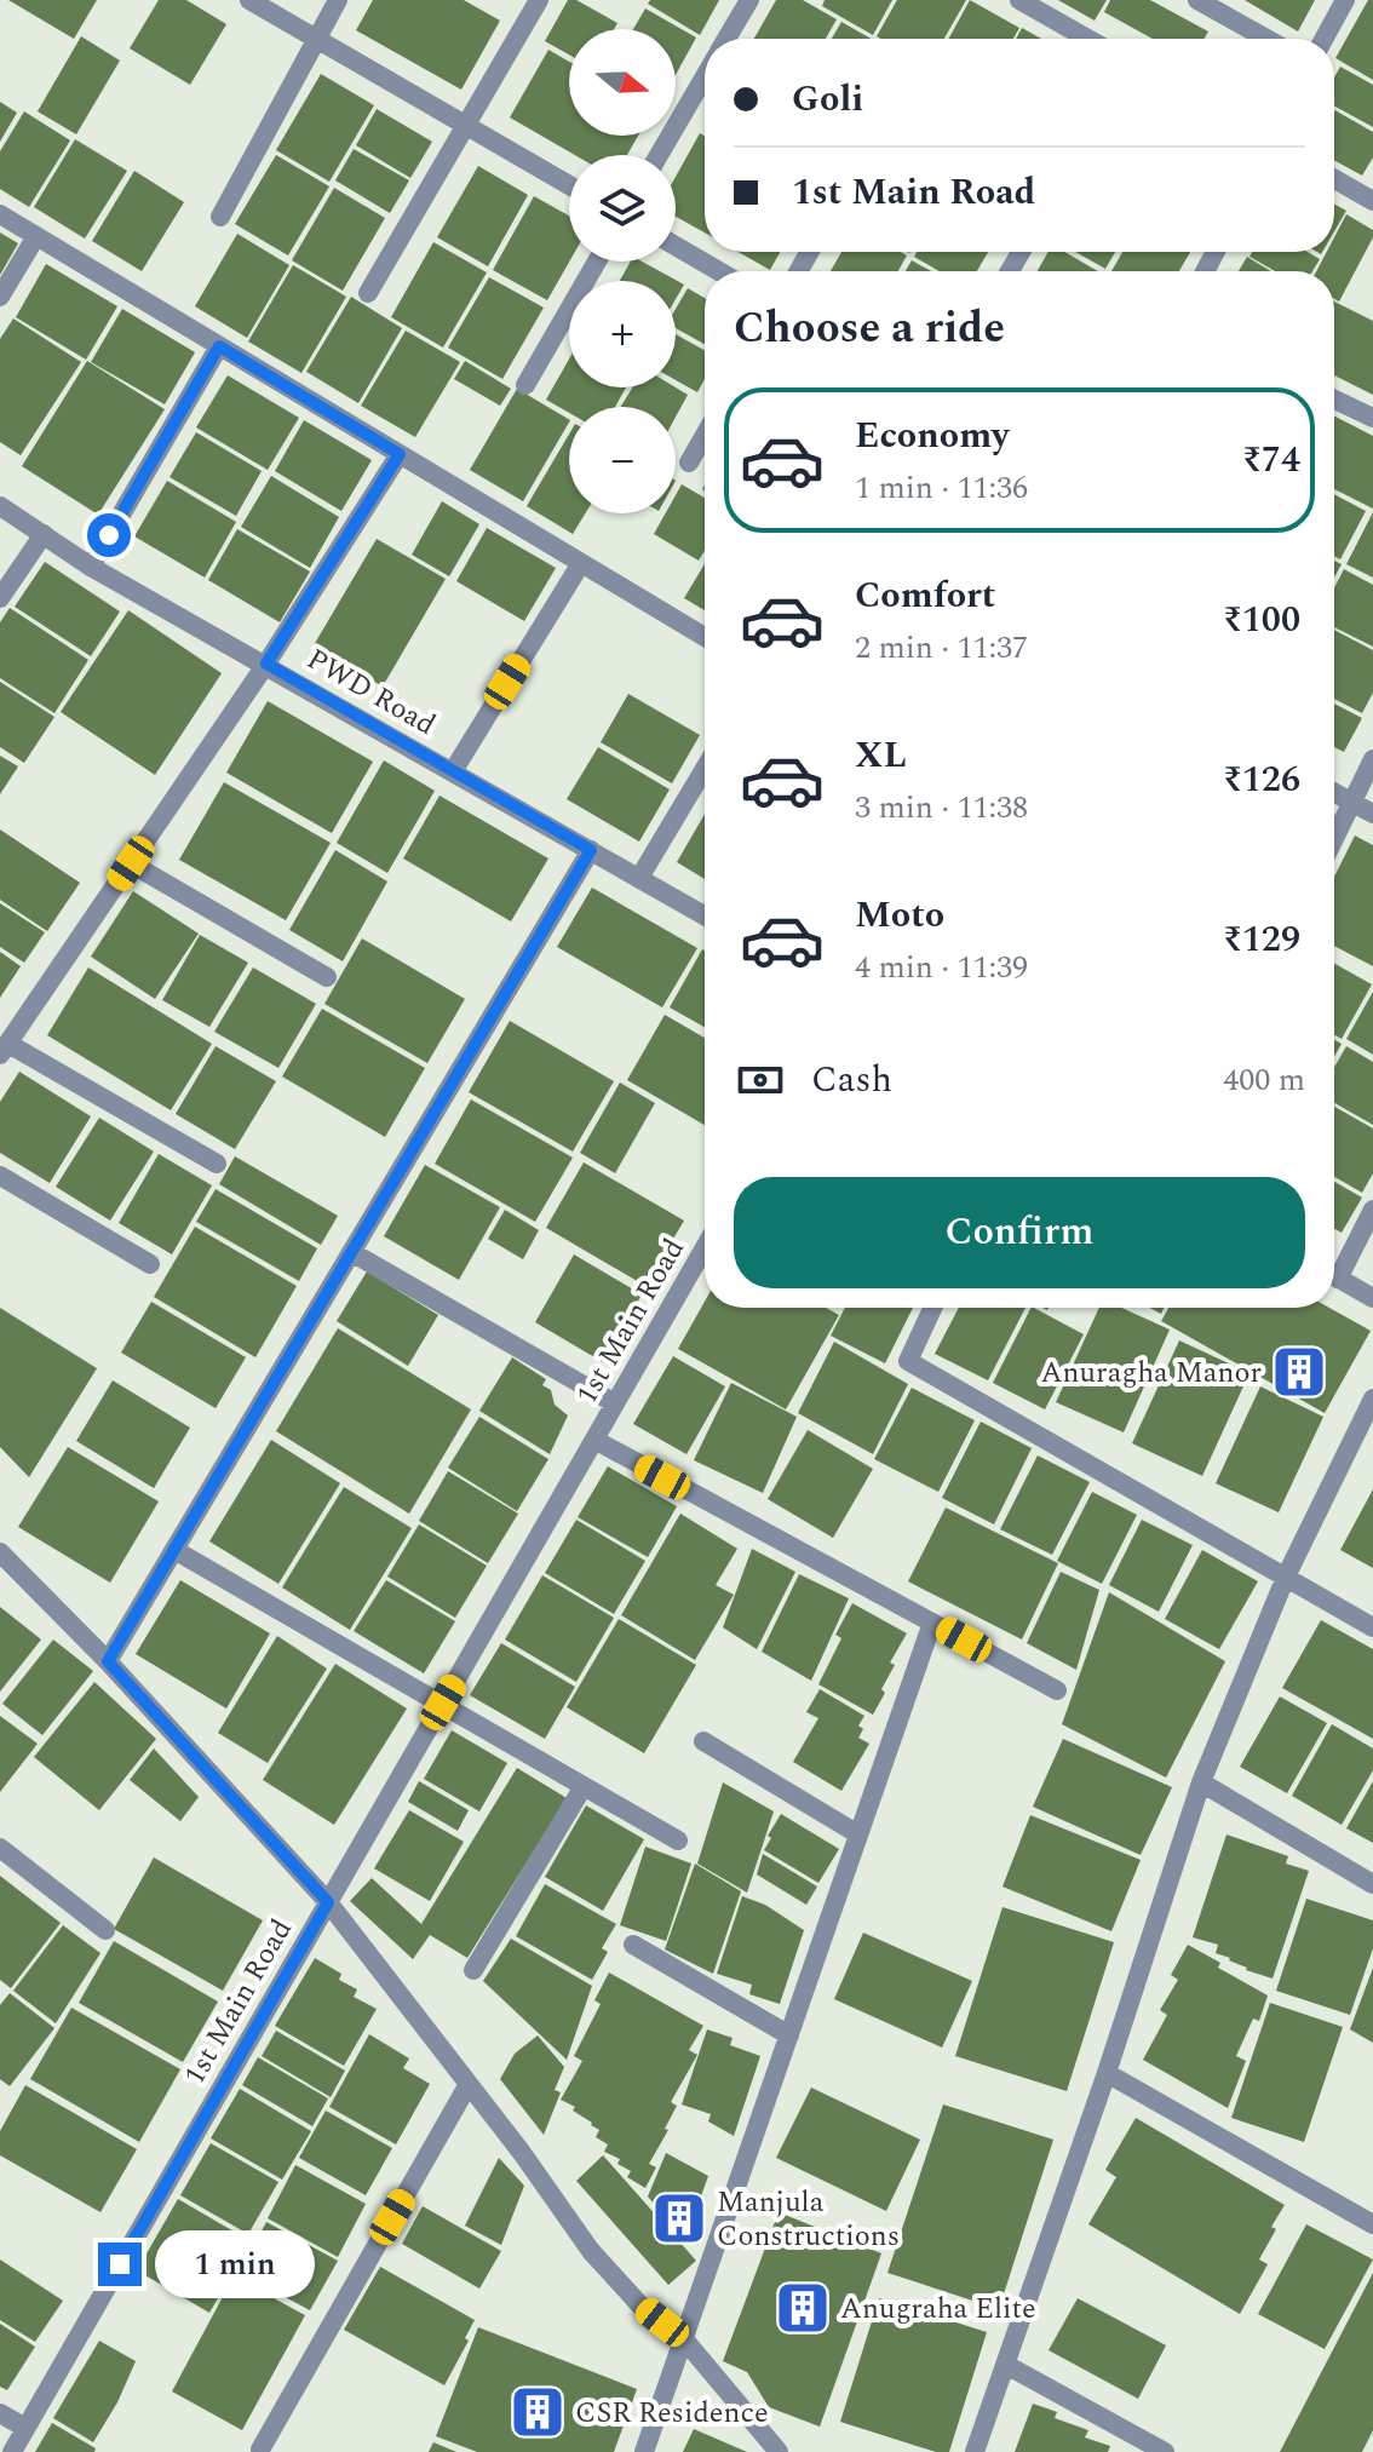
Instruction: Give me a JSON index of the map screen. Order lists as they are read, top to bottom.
{
  "streets": {
    "street": ["PWD Road", "1st Main Road"]
  },
  "places": {
    "building": [
      "Anuragha Manor",
      "Manjula Constructions",
      "Anugraha Elite",
      "CSR Residence"
    ]
  },
  "north": "right",
  "page": {
    "map_buttons": ["+", "−"],
    "banner": ["Goli", "1st Main Road"],
    "heading": "Choose a ride",
    "list": [
      {
        "name": "Economy",
        "note": "1 min · 11:36",
        "value": "₹74"
      },
      {
        "name": "Comfort",
        "note": "2 min · 11:37",
        "value": "₹100"
      },
      {
        "name": "XL",
        "note": "3 min · 11:38",
        "value": "₹126"
      },
      {
        "name": "Moto",
        "note": "4 min · 11:39",
        "value": "₹129"
      }
    ],
    "pay": ["Cash", "400 m"],
    "buttons": "Confirm",
    "bubble": "1 min"
  }
}
